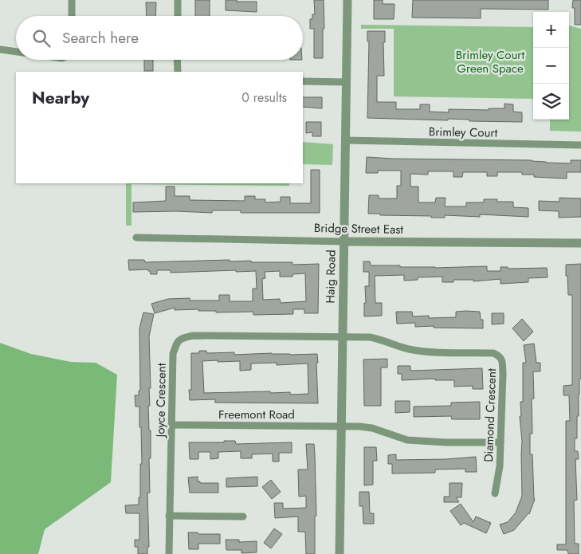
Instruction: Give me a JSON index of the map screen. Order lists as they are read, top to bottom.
{
  "streets": {
    "street": [
      "Brimley Court",
      "Bridge Street East",
      "Haig Road",
      "Joyce Crescent",
      "Freemont Road",
      "Diamond Crescent"
    ]
  },
  "crossings": [
    ["Brimley Court", "Haig Road"],
    ["Bridge Street East", "Haig Road"],
    ["Haig Road", "Joyce Crescent"],
    ["Haig Road", "Freemont Road"],
    ["Haig Road", "Diamond Crescent"],
    ["Joyce Crescent", "Freemont Road"],
    ["Joyce Crescent", "Diamond Crescent"],
    ["Freemont Road", "Diamond Crescent"]
  ],
  "parks": ["Brimley Court Green Space"],
  "page": {
    "map_buttons": ["+", "−"],
    "search": "Search here",
    "heading": ["Nearby", "0 results"]
  }
}
